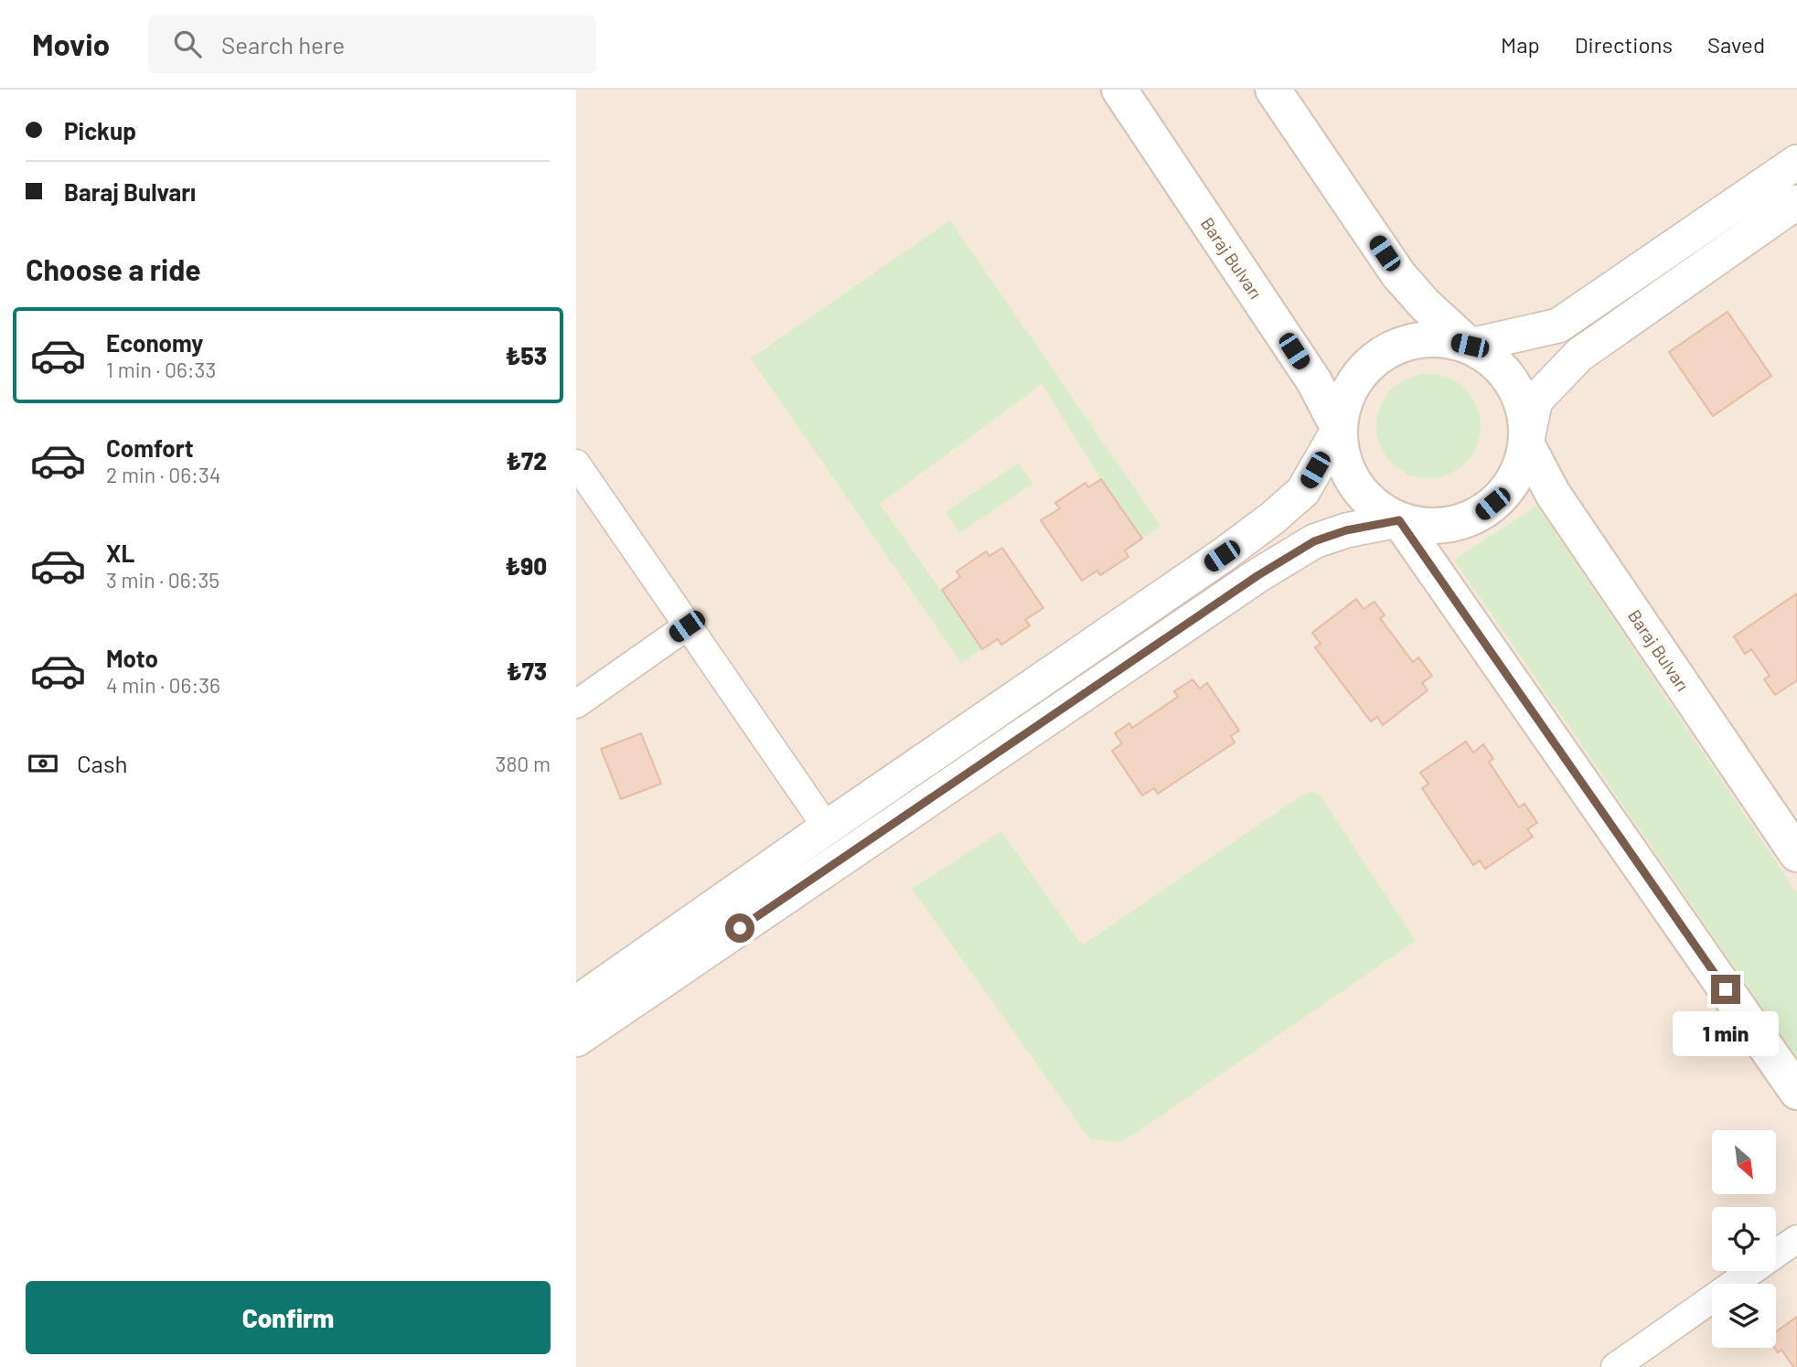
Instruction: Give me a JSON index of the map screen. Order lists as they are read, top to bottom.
{
  "streets": {
    "main road": ["Baraj Bulvarı"]
  },
  "north": "bottom right",
  "page": {
    "header": "Movio",
    "search": "Search here",
    "nav": ["Map", "Directions", "Saved"],
    "banner": ["Pickup", "Baraj Bulvarı"],
    "heading": "Choose a ride",
    "list": [
      {
        "name": "Economy",
        "note": "1 min · 06:33",
        "value": "₺53"
      },
      {
        "name": "Comfort",
        "note": "2 min · 06:34",
        "value": "₺72"
      },
      {
        "name": "XL",
        "note": "3 min · 06:35",
        "value": "₺90"
      },
      {
        "name": "Moto",
        "note": "4 min · 06:36",
        "value": "₺73"
      }
    ],
    "pay": ["Cash", "380 m"],
    "bubble": "1 min",
    "buttons": "Confirm"
  }
}
